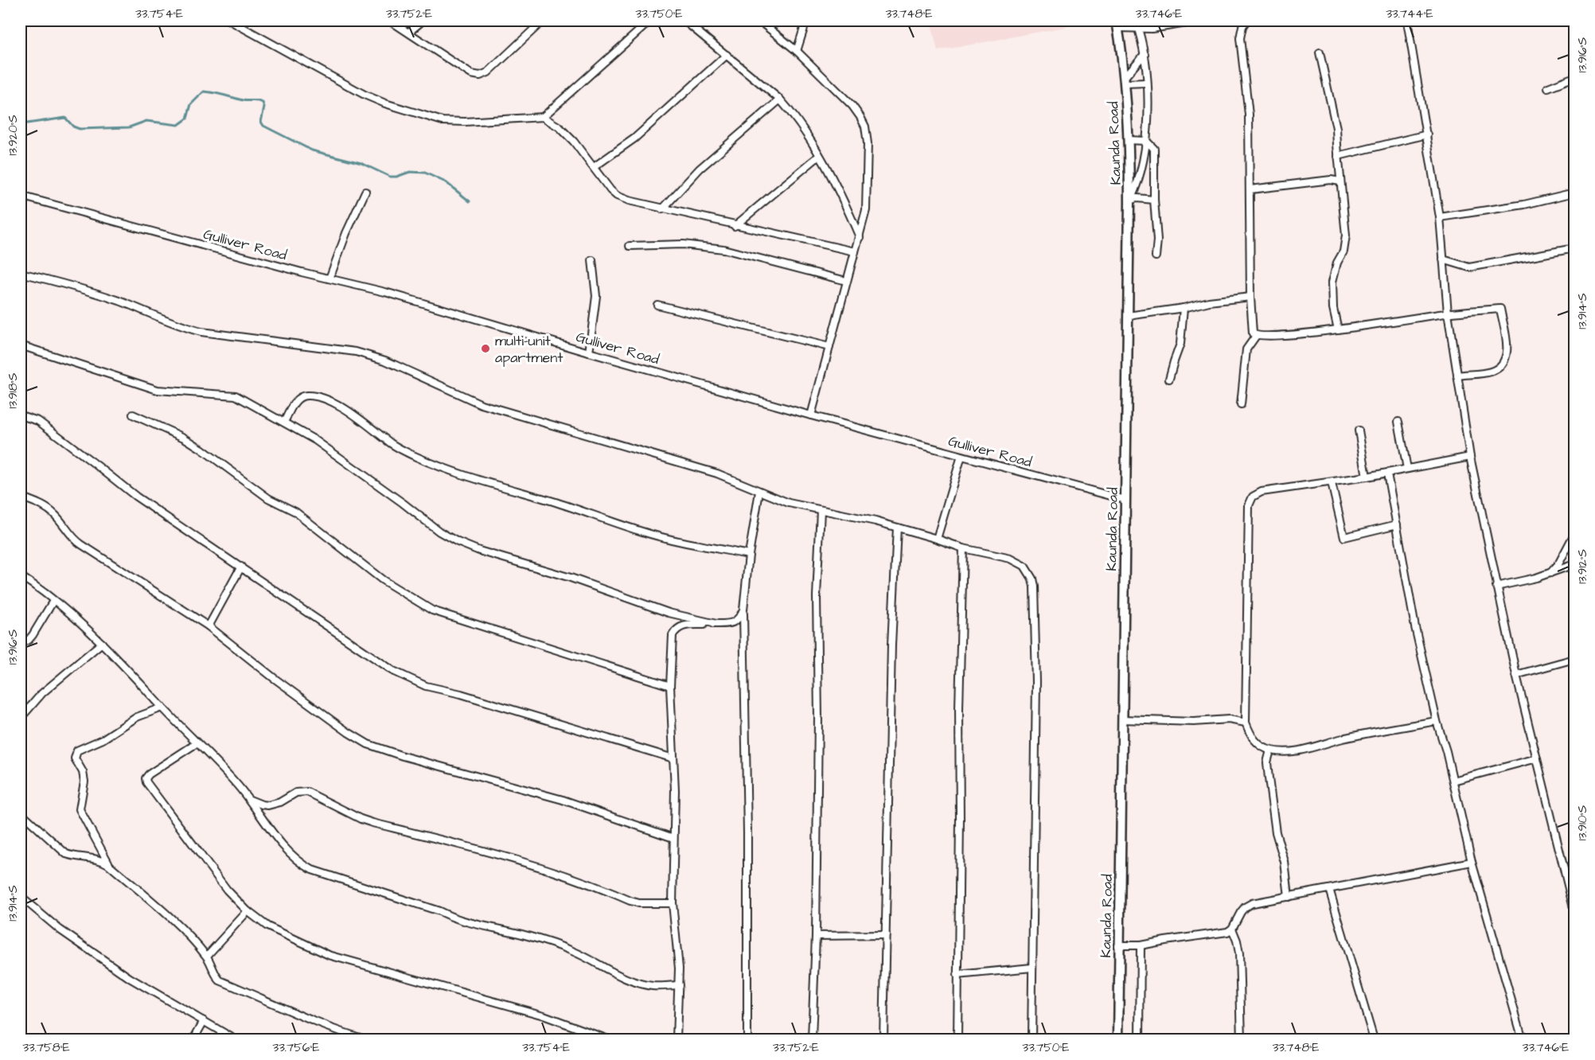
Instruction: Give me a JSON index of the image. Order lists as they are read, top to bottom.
{
  "streets": {
    "main road": ["Kaunda Road"],
    "street": ["Gulliver Road"]
  },
  "crossings": [
    ["Kaunda Road", "Gulliver Road"]
  ],
  "places": ["multi-unit apartment"],
  "coordinates": [
    "33.754°E",
    "33.752°E",
    "33.750°E",
    "33.748°E",
    "33.746°E",
    "33.744°E",
    "13.916°S",
    "13.920°S",
    "13.914°S",
    "13.918°S",
    "13.912°S",
    "13.910°S",
    "33.758°E",
    "33.756°E"
  ]
}
